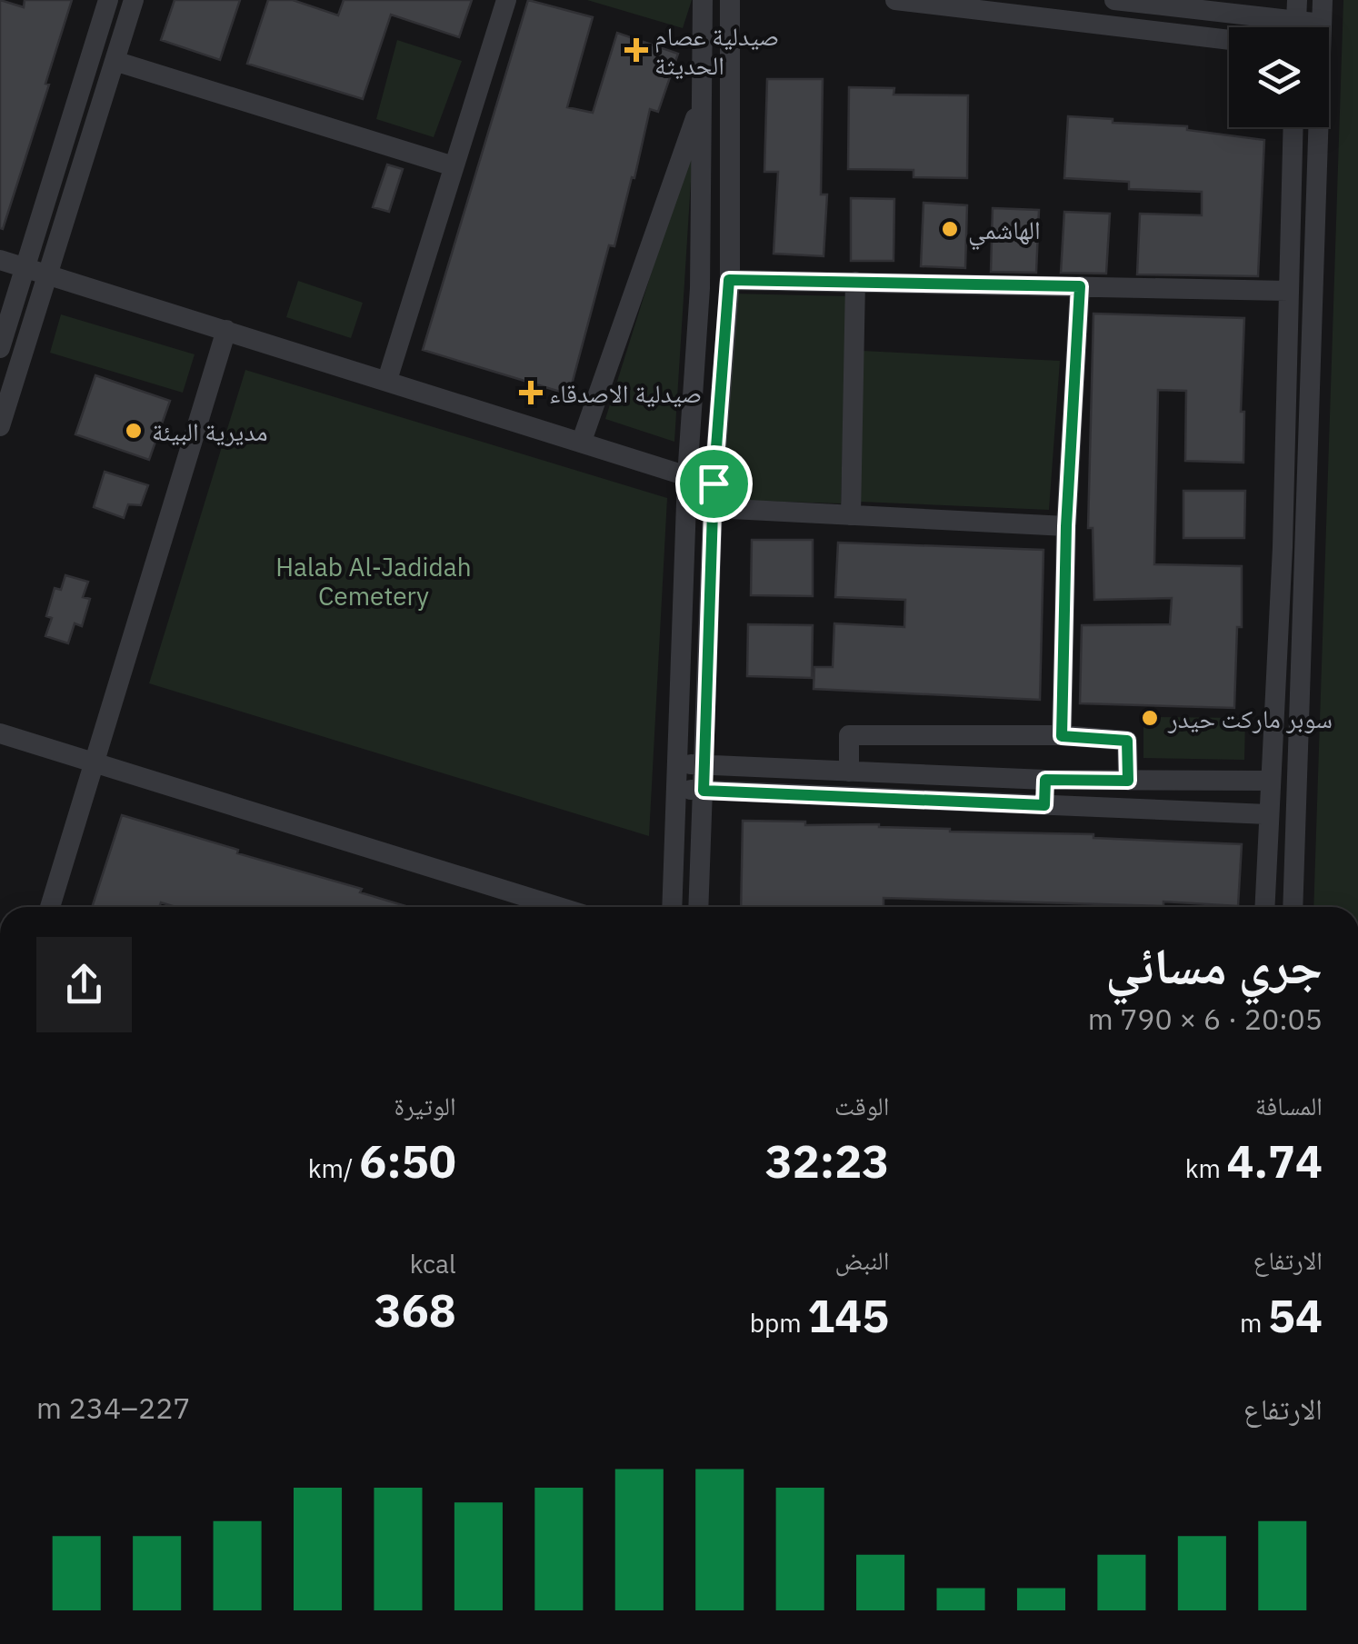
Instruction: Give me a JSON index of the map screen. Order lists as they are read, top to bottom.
{
  "parks": ["Halab Al-Jadidah Cemetery"],
  "places": {
    "health": ["صيدلية عصام الحديثة", "صيدلية الاصدقاء"],
    "other": ["الهاشمي", "مديرية البيئة", "سوبر ماركت حيدر"]
  },
  "page": {
    "heading": ["جري مسائي", "20:05 · 6 × 790 m"],
    "stats": [
      ["المسافة", "4.74 km"],
      ["الوقت", "32:23"],
      ["الوتيرة", "6:50 /km"],
      ["الارتفاع", "54 m"],
      ["النبض", "145 bpm"],
      ["kcal", "368"]
    ],
    "chart": ["الارتفاع", "227–234 m"]
  }
}
